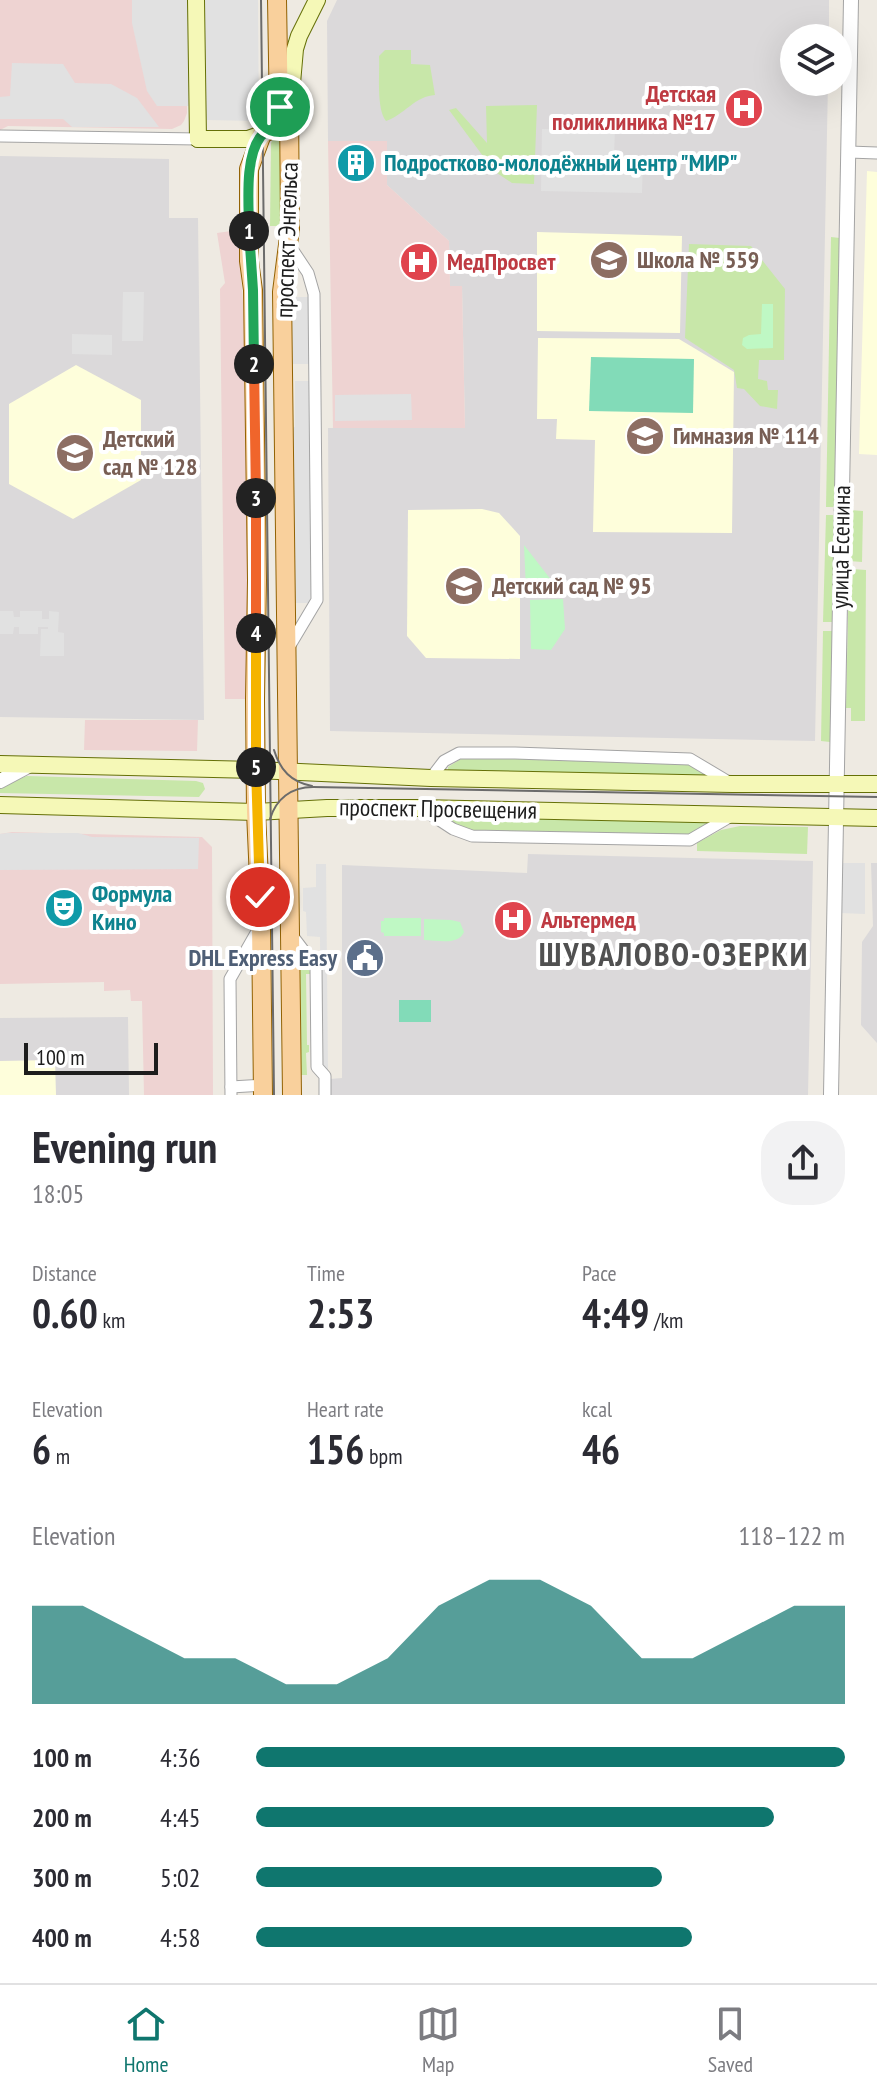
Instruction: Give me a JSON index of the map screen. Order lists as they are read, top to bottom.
{
  "streets": {
    "main road": ["проспект Энгельса", "проспект Просвещения"],
    "street": ["улица Есенина"]
  },
  "crossings": [
    ["проспект Энгельса", "проспект Просвещения"],
    ["улица Есенина", "проспект Просвещения"]
  ],
  "districts": ["ШУВАЛОВО-ОЗЕРКИ"],
  "places": {
    "hospital": ["Детская поликлиника №17", "МедПросвет", "Альтермед"],
    "building": ["Подростково-молодёжный центр \"МИР\""],
    "school or university": [
      "Школа № 559",
      "Гимназия № 114",
      "Детский сад № 128",
      "Детский сад № 95"
    ],
    "theatre": ["Формула Кино"],
    "public building": ["DHL Express Easy"]
  },
  "scale_bar": "100 m",
  "page": {
    "pins": [
      "1",
      "2",
      "3",
      "4",
      "5"
    ],
    "scale": "100 m",
    "heading": ["Evening run", "18:05"],
    "stats": [
      ["Distance", "0.60 km"],
      ["Time", "2:53"],
      ["Pace", "4:49 /km"],
      ["Elevation", "6 m"],
      ["Heart rate", "156 bpm"],
      ["kcal", "46"]
    ],
    "chart": ["Elevation", "118–122 m"],
    "list": [
      {
        "name": "100 m",
        "note": "4:36"
      },
      {
        "name": "200 m",
        "note": "4:45"
      },
      {
        "name": "300 m",
        "note": "5:02"
      },
      {
        "name": "400 m",
        "note": "4:58"
      }
    ],
    "tabs": ["Home", "Map", "Saved"]
  }
}
